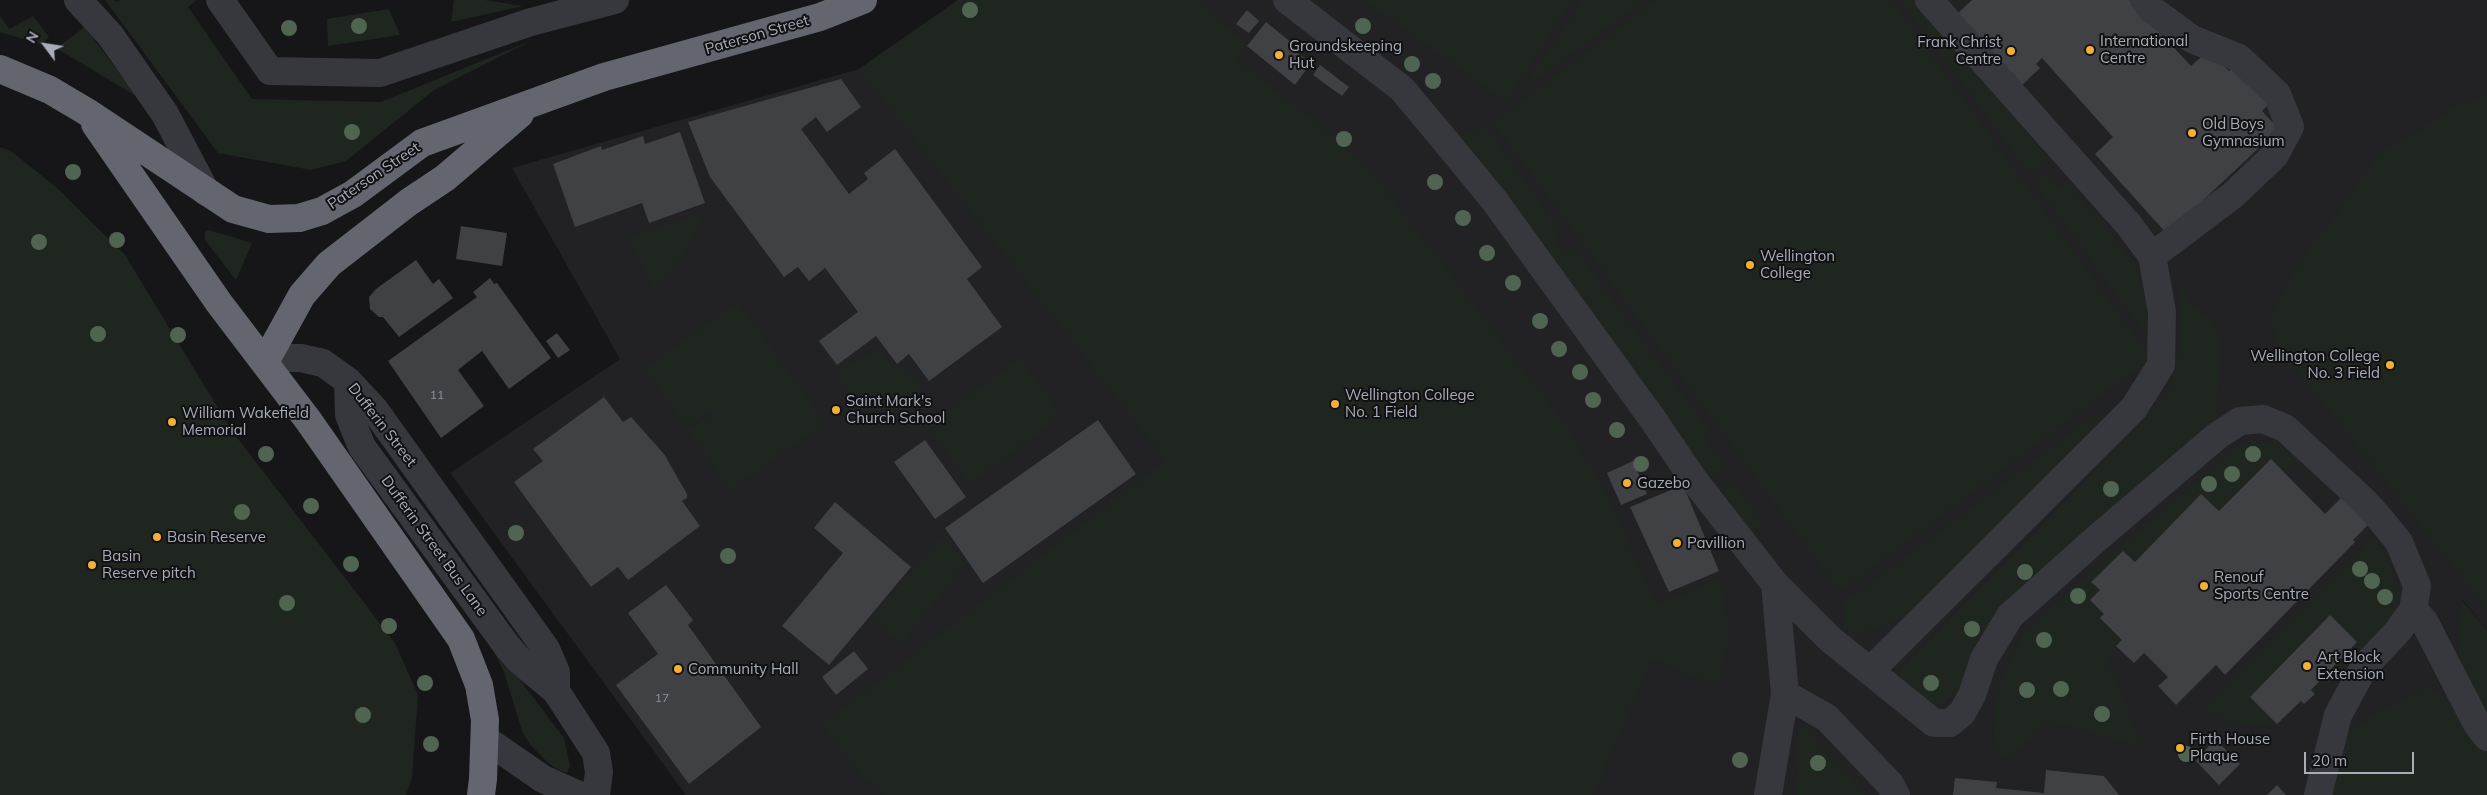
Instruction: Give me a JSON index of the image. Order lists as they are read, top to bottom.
{
  "streets": {
    "highway": ["Paterson Street"],
    "street": ["Dufferin Street", "Dufferin Street Bus Lane"]
  },
  "crossings": [
    ["Paterson Street", "Dufferin Street"],
    ["Dufferin Street", "Dufferin Street Bus Lane"]
  ],
  "places": [
    "International Centre",
    "Frank Christ Centre",
    "Groundskeeping Hut",
    "Old Boys Gymnasium",
    "Wellington College",
    "Wellington College No. 3 Field",
    "Wellington College No. 1 Field",
    "Saint Mark's Church School",
    "William Wakefield Memorial",
    "Gazebo",
    "Basin Reserve",
    "Pavillion",
    "Basin Reserve pitch",
    "Renouf Sports Centre",
    "Art Block Extension",
    "Community Hall",
    "Firth House Plaque"
  ],
  "house_numbers": ["11", "17"],
  "scale_bar": "20 m",
  "north": "top left"
}
